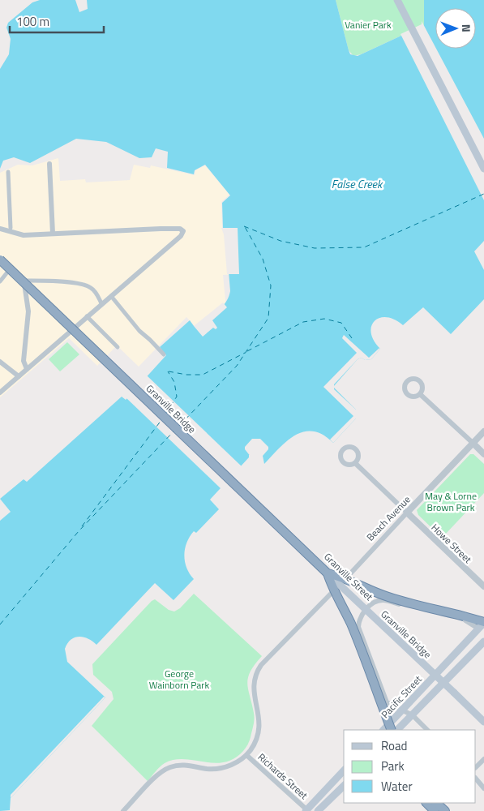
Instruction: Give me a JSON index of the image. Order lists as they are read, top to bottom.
{
  "streets": {
    "highway": ["Granville Bridge"],
    "main road": ["Pacific Street"],
    "street": [
      "Beach Avenue",
      "Howe Street",
      "Granville Street",
      "Richards Street"
    ]
  },
  "crossings": [
    ["Granville Bridge", "Pacific Street"],
    ["Beach Avenue", "Howe Street"],
    ["Beach Avenue", "Granville Street"],
    ["Beach Avenue", "Richards Street"],
    ["Granville Street", "Pacific Street"]
  ],
  "water": ["False Creek"],
  "parks": ["Vanier Park", "May & Lorne Brown Park", "George Wainborn Park"],
  "legend": ["Road", "Park", "Water"],
  "scale_bar": "100 m",
  "north": "right"
}
